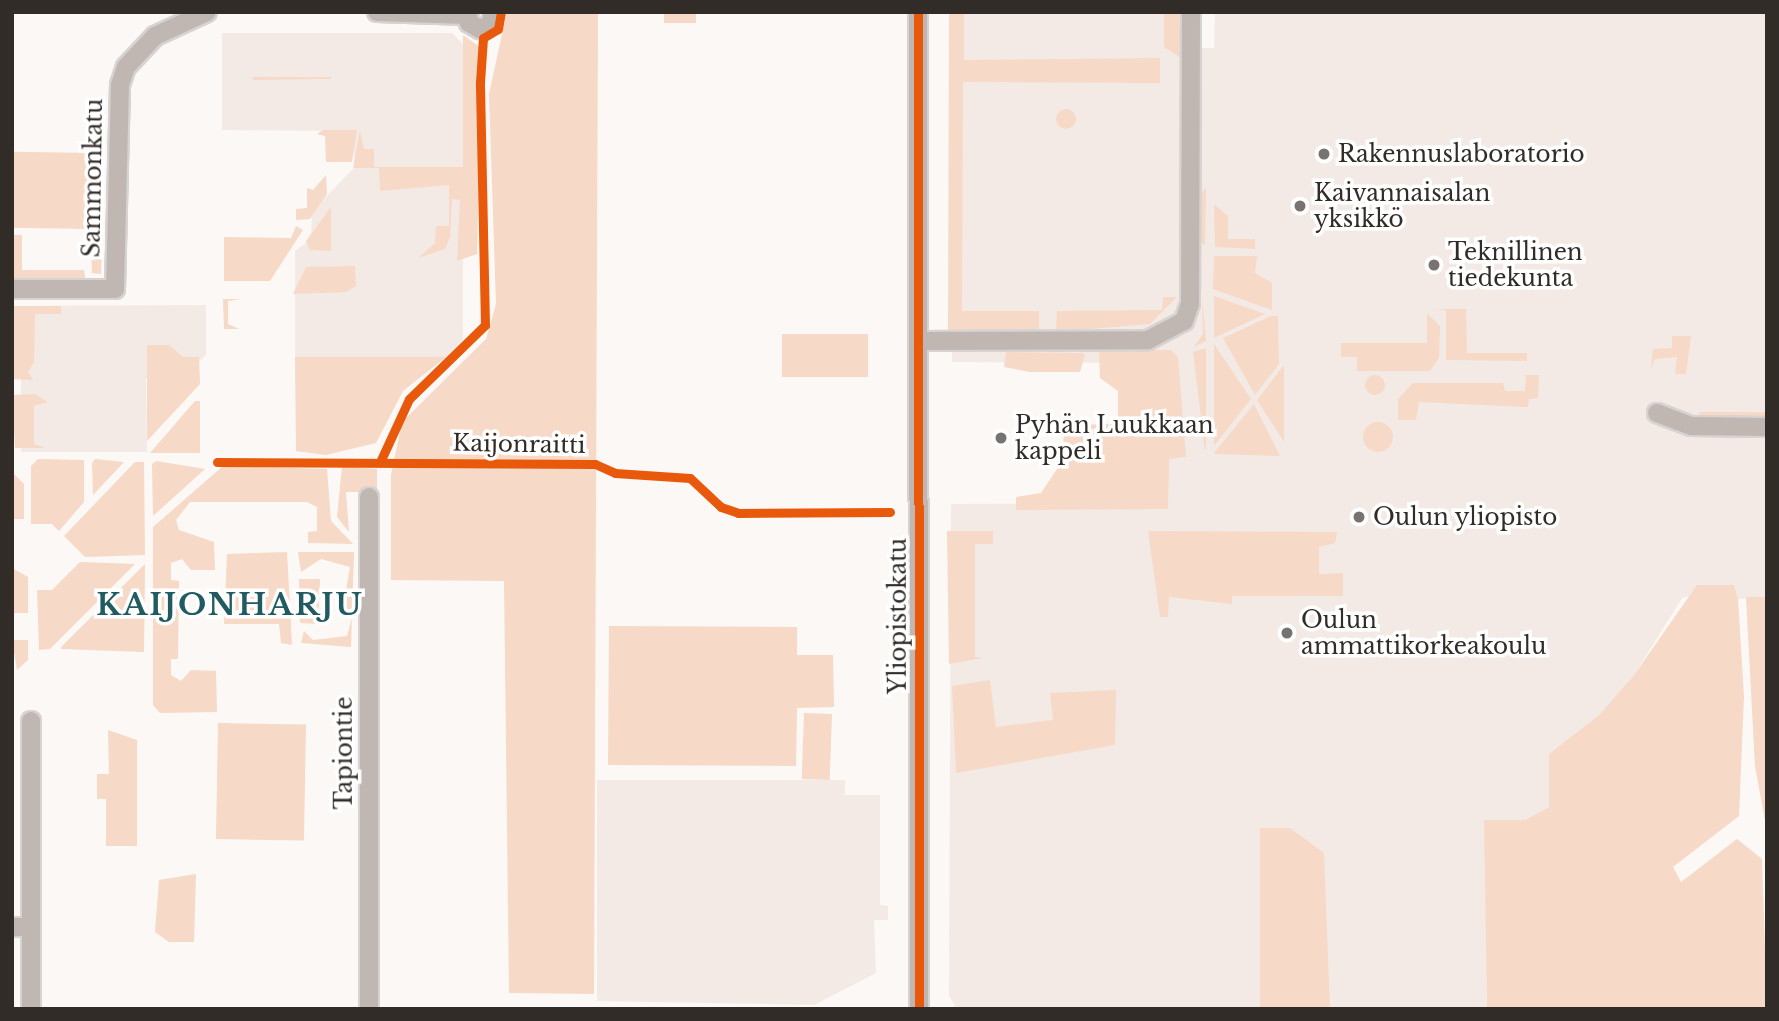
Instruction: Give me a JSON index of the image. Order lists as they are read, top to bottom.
{
  "streets": {
    "street": ["Sammonkatu", "Yliopistokatu", "Tapiontie"],
    "cycle path": ["Kaijonraitti"]
  },
  "districts": ["KAIJONHARJU"],
  "places": [
    "Rakennuslaboratorio",
    "Kaivannaisalan yksikkö",
    "Teknillinen tiedekunta",
    "Pyhän Luukkaan kappeli",
    "Oulun yliopisto",
    "Oulun ammattikorkeakoulu"
  ]
}
